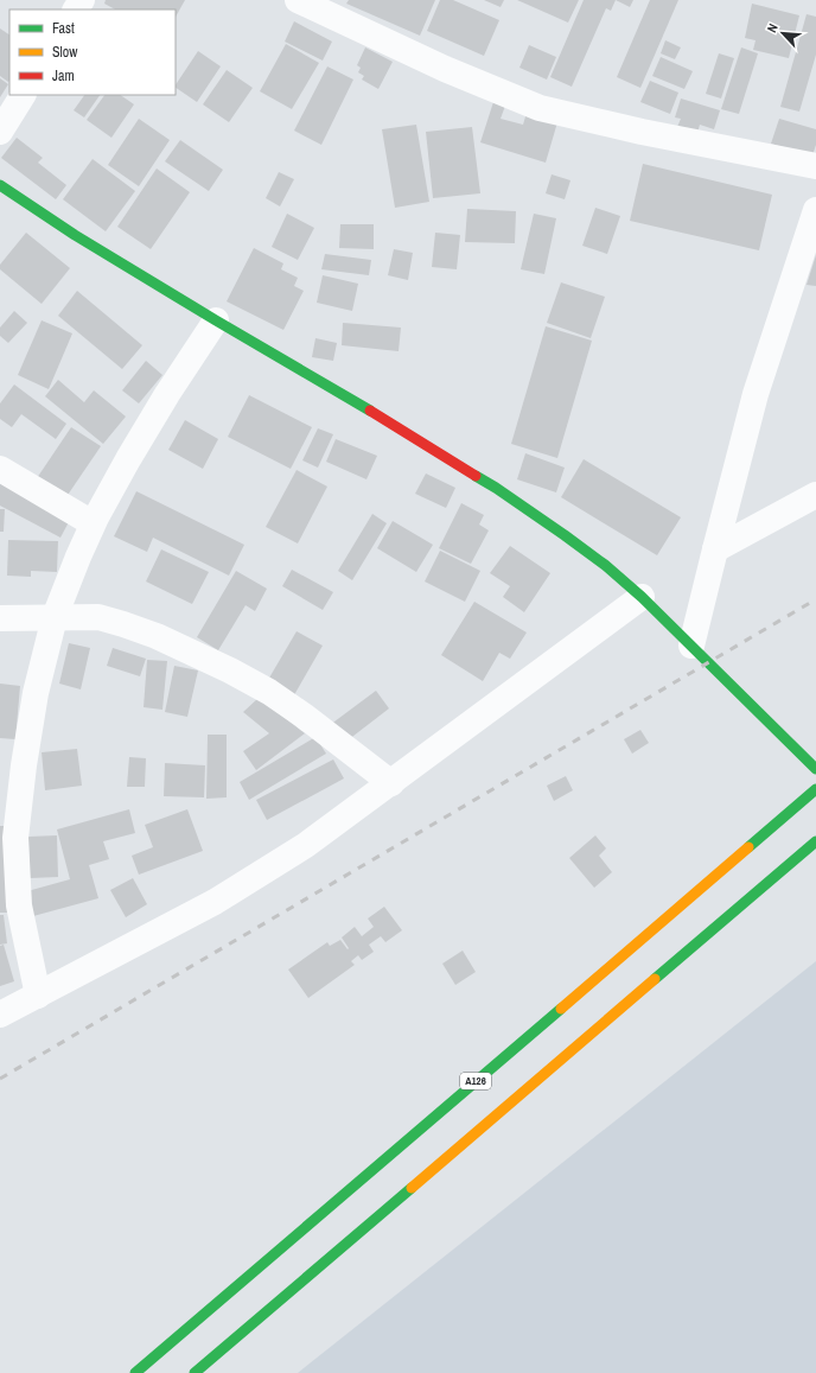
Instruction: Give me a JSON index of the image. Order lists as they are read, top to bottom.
{
  "streets": {
    "main road": ["A126"]
  },
  "legend": ["Fast", "Slow", "Jam"],
  "north": "top left"
}
